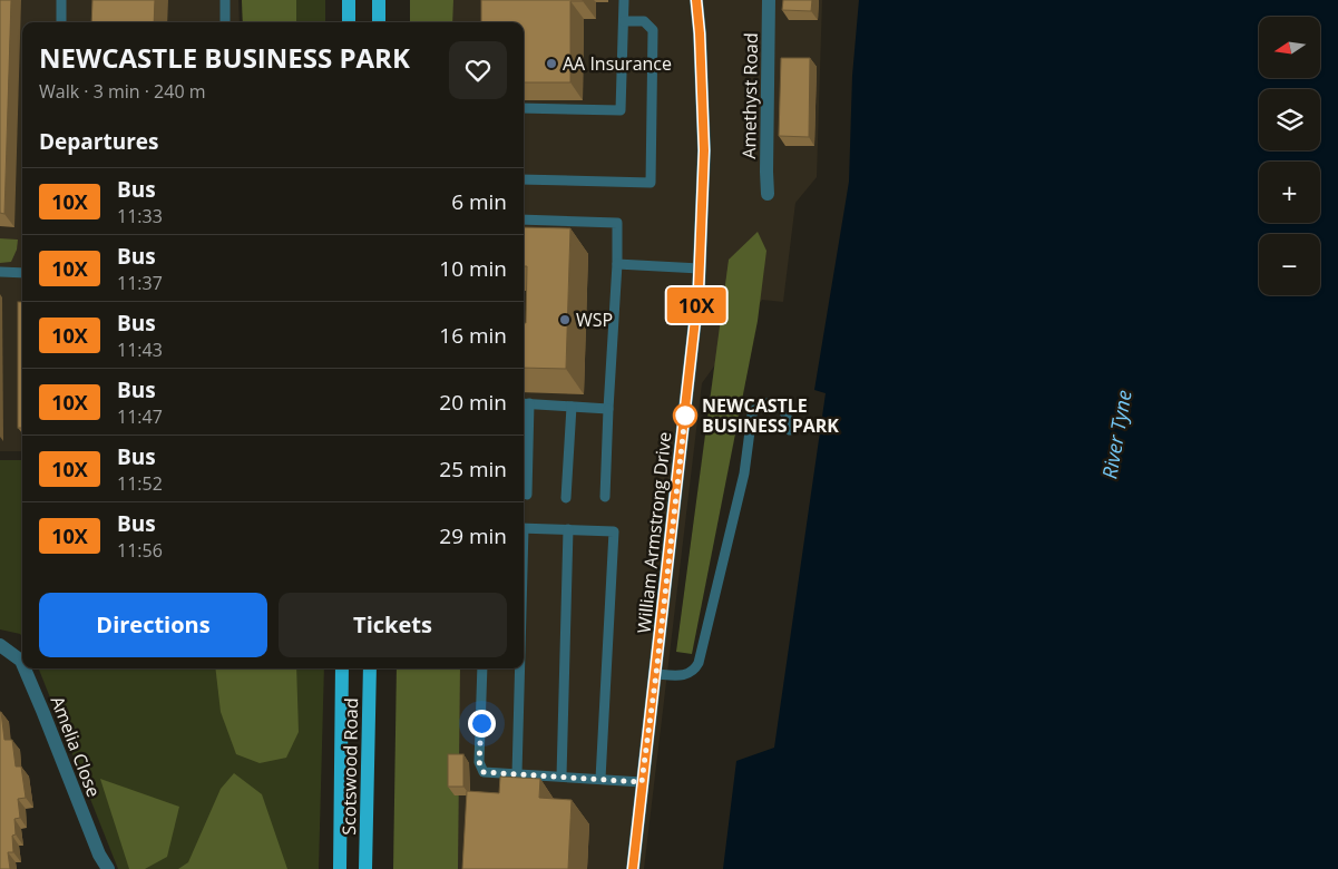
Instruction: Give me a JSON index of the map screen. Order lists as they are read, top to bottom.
{
  "streets": {
    "main road": ["Scotswood Road"],
    "street": ["Amethyst Road", "William Armstrong Drive", "Amelia Close"]
  },
  "water": ["River Tyne"],
  "places": ["AA Insurance", "WSP", "NEWCASTLE BUSINESS PARK"],
  "lines": ["bus line 10X"],
  "north": "left",
  "page": {
    "on_map": "10X",
    "map_buttons": ["+", "−"],
    "heading": [
      ["NEWCASTLE BUSINESS PARK", "Walk · 3 min · 240 m"],
      "Departures"
    ],
    "list": [
      {
        "mark": "10X",
        "name": "Bus",
        "note": "11:33",
        "value": "6 min"
      },
      {
        "mark": "10X",
        "name": "Bus",
        "note": "11:37",
        "value": "10 min"
      },
      {
        "mark": "10X",
        "name": "Bus",
        "note": "11:43",
        "value": "16 min"
      },
      {
        "mark": "10X",
        "name": "Bus",
        "note": "11:47",
        "value": "20 min"
      },
      {
        "mark": "10X",
        "name": "Bus",
        "note": "11:52",
        "value": "25 min"
      },
      {
        "mark": "10X",
        "name": "Bus",
        "note": "11:56",
        "value": "29 min"
      }
    ],
    "buttons": ["Directions", "Tickets"]
  }
}
